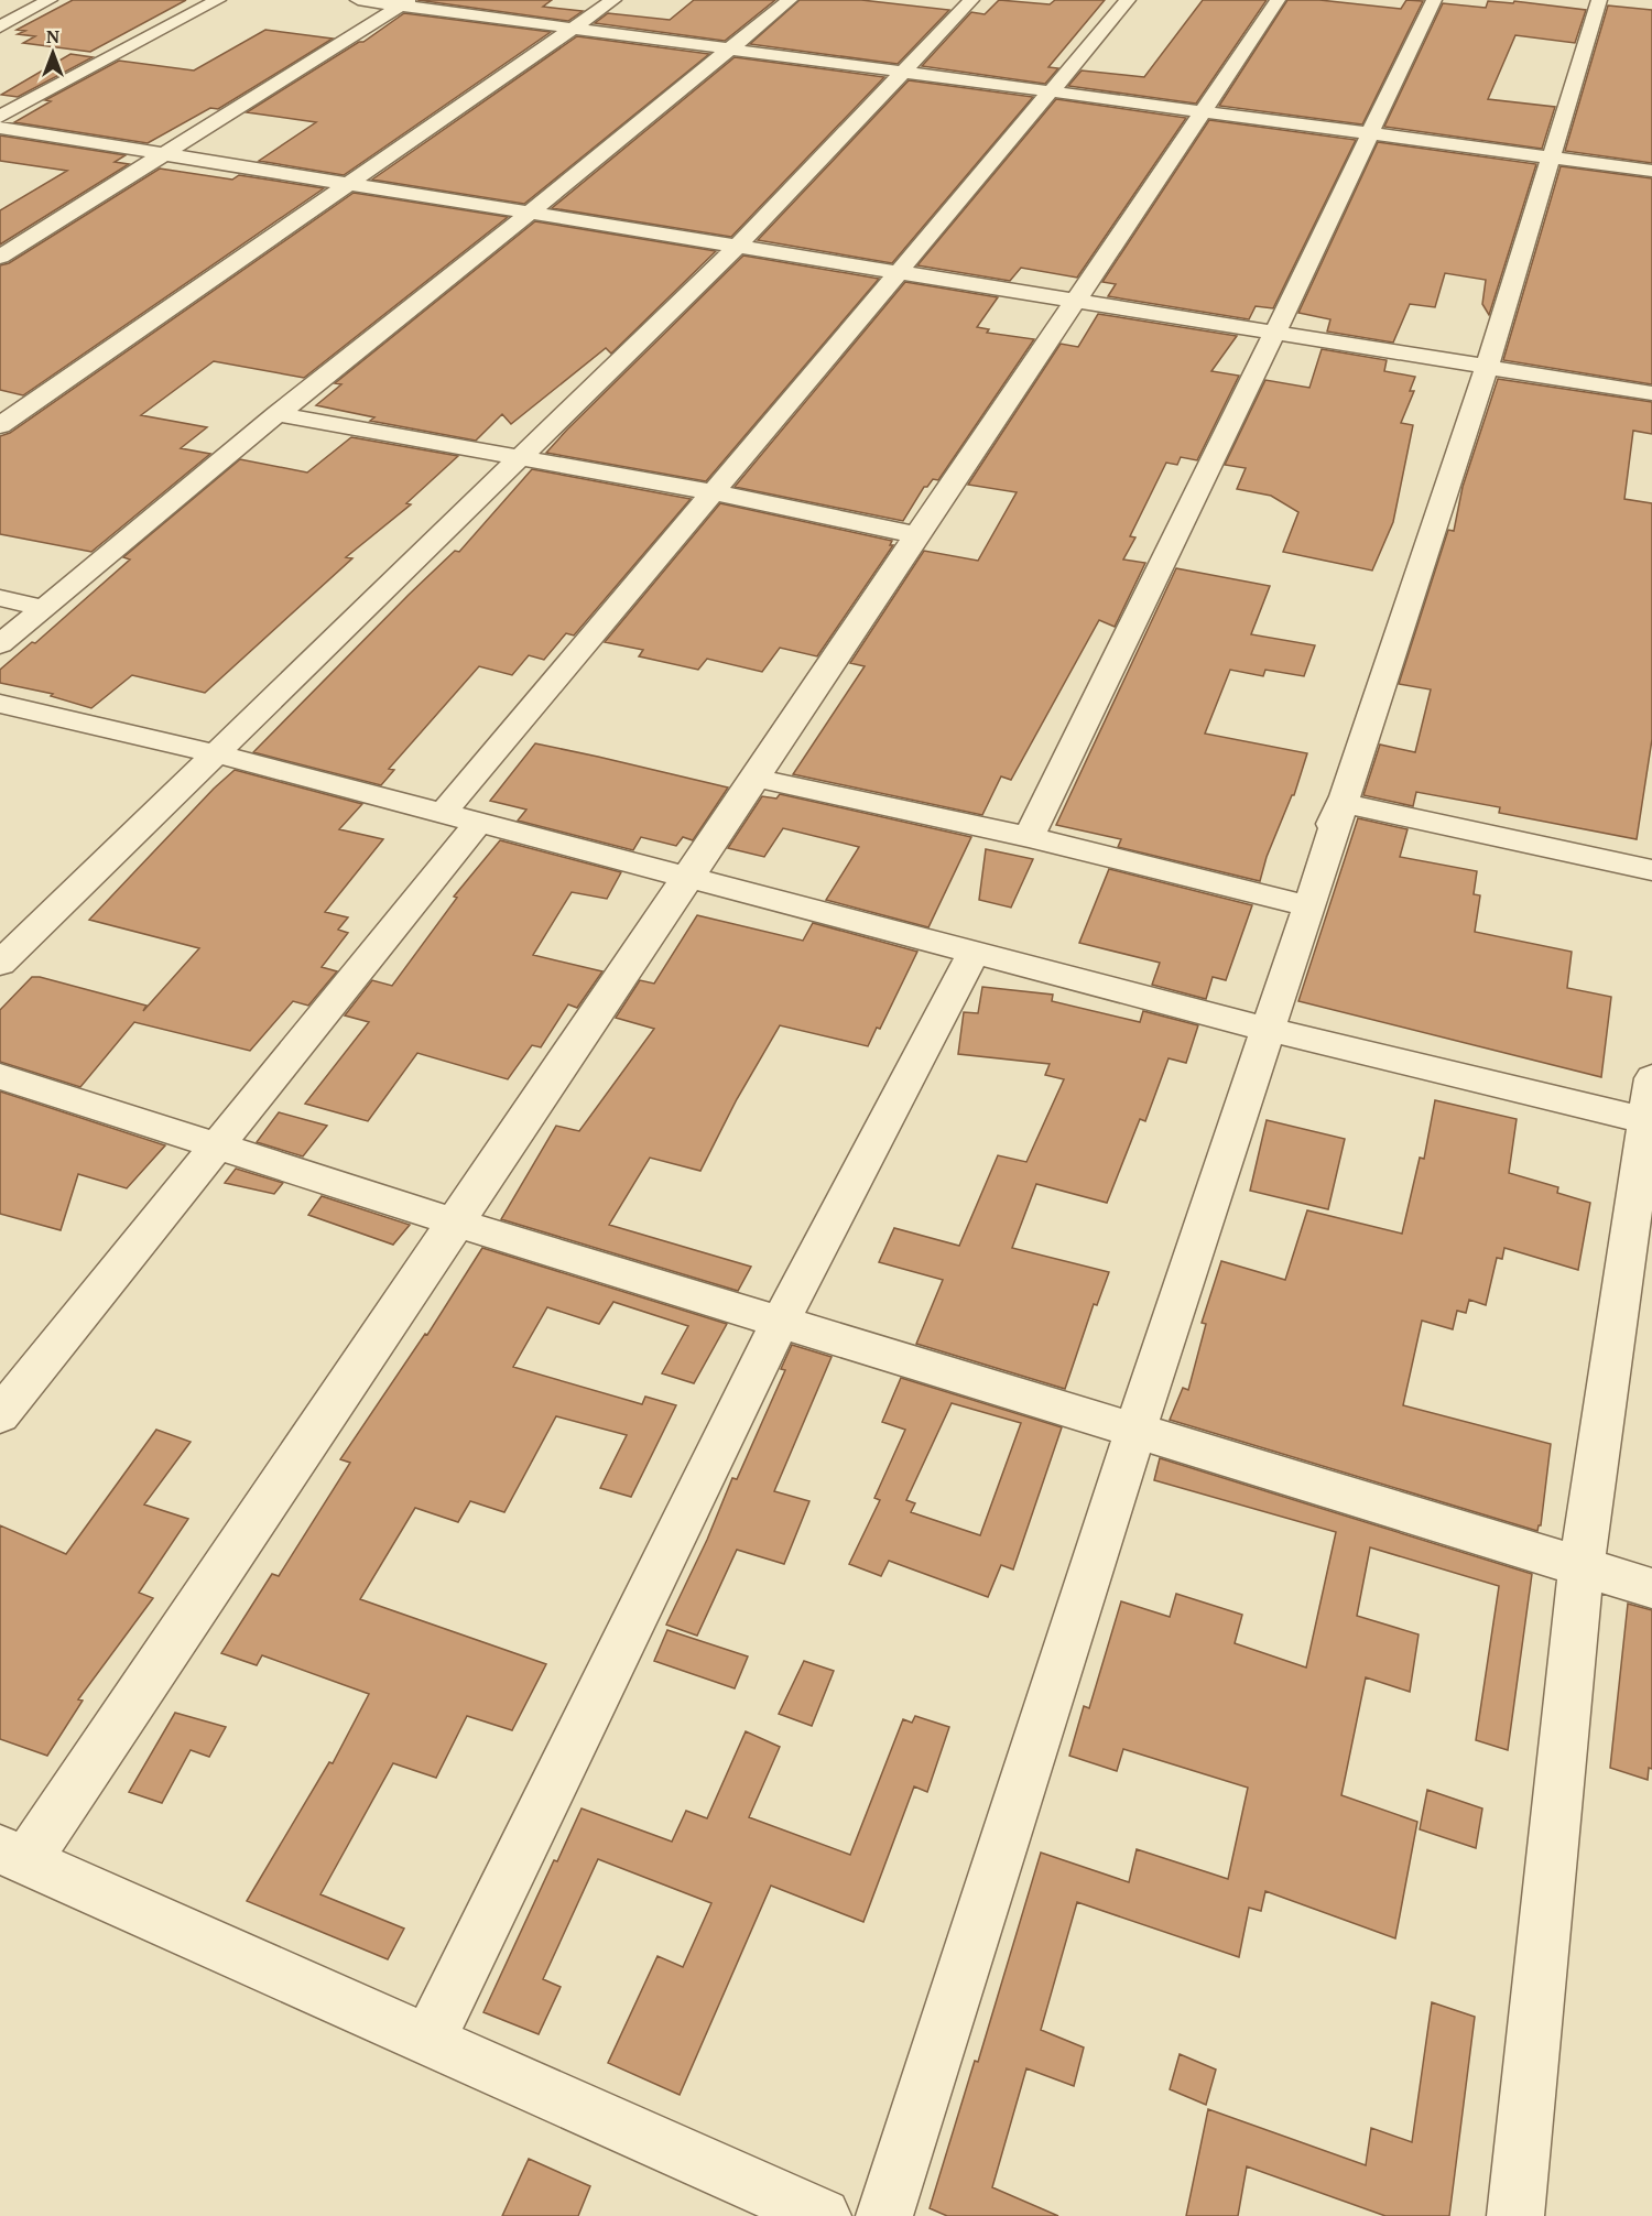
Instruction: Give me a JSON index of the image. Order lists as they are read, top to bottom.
{
  "north": "top"
}
